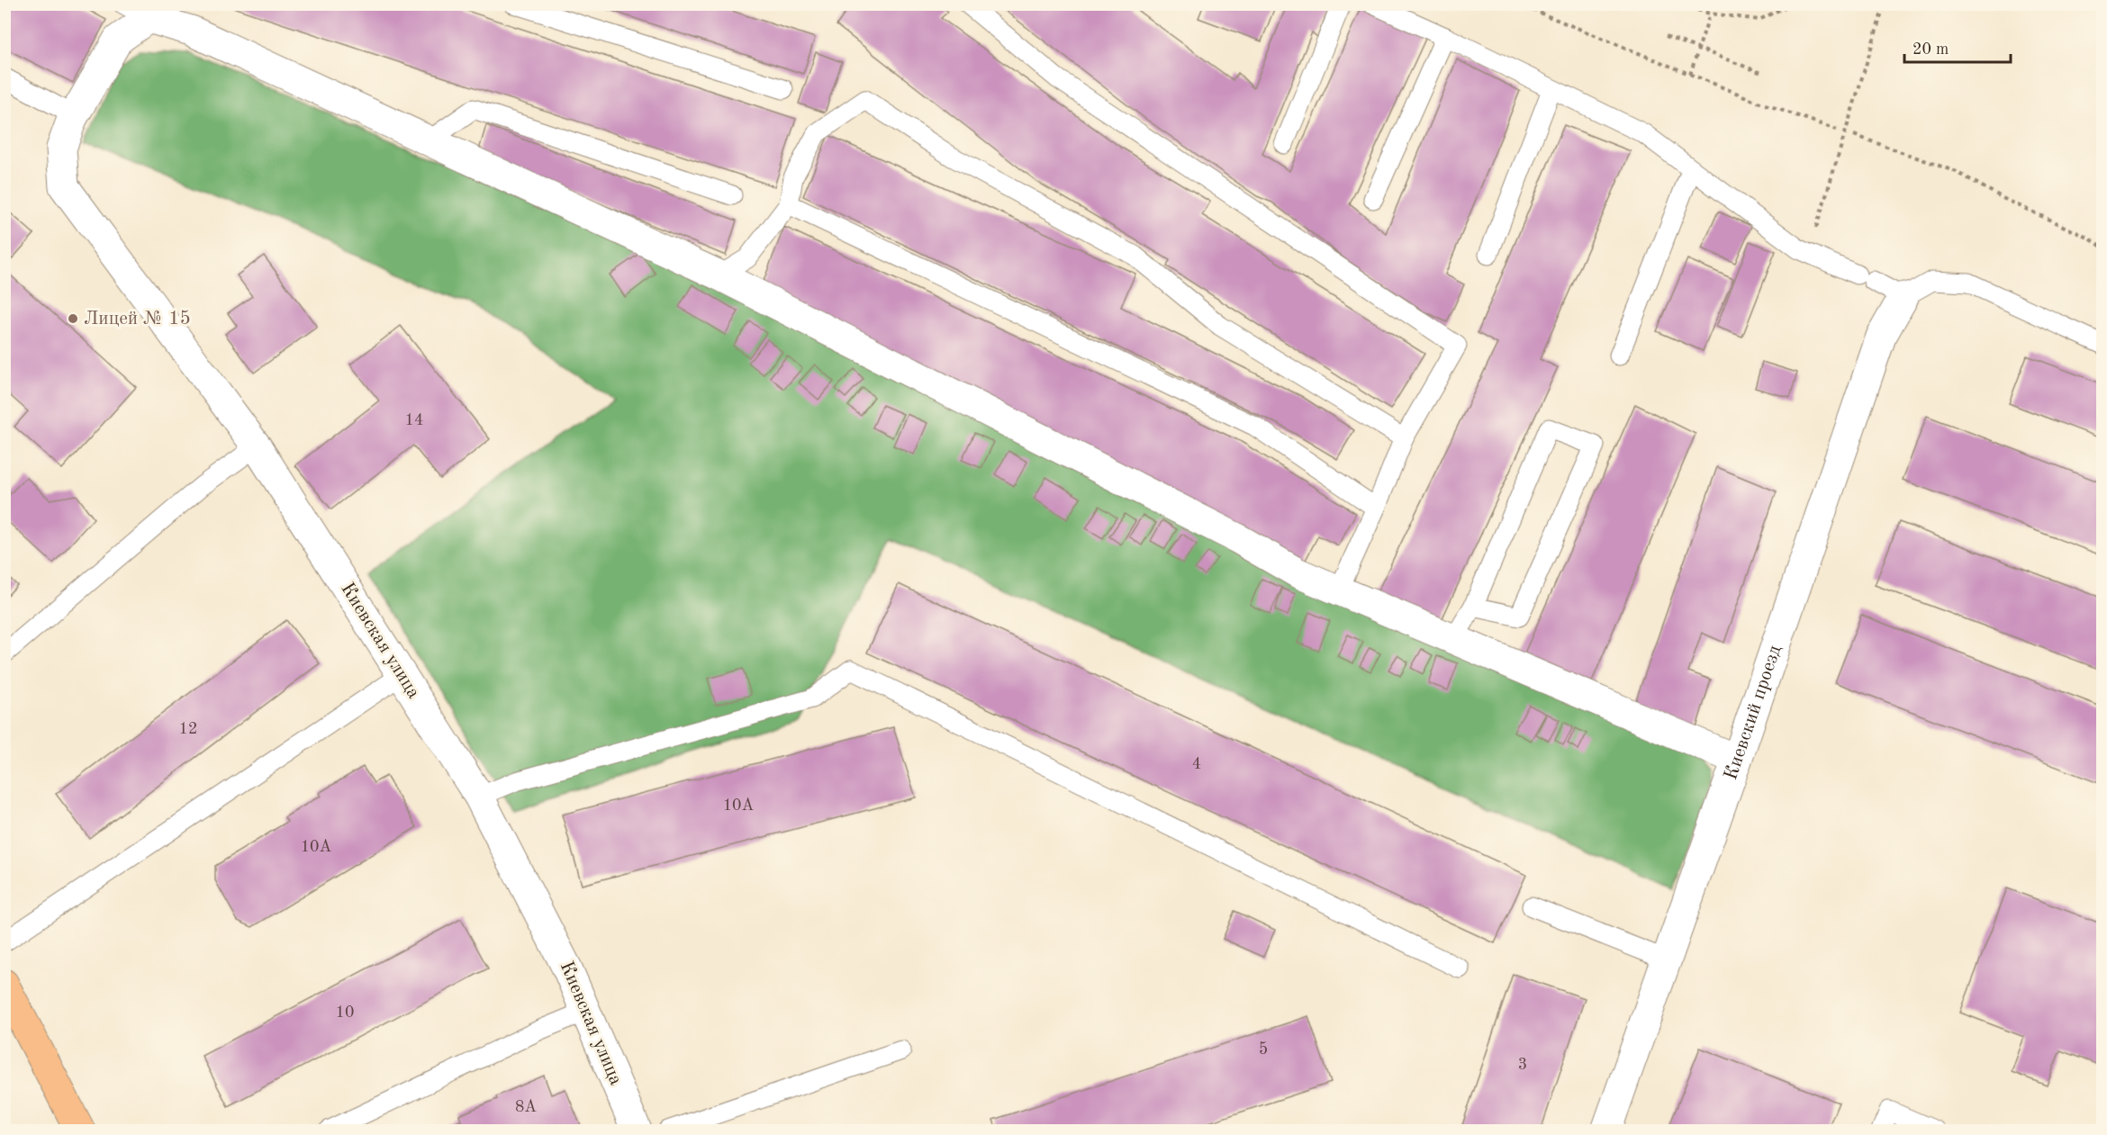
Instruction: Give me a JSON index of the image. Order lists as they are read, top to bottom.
{
  "streets": {
    "street": ["Киевская улица", "Киевский проезд"]
  },
  "places": ["Лицей № 15"],
  "house_numbers": [
    "14",
    "12",
    "4",
    "10А",
    "10А",
    "10",
    "5",
    "3",
    "8А"
  ],
  "scale_bar": "20 m"
}
